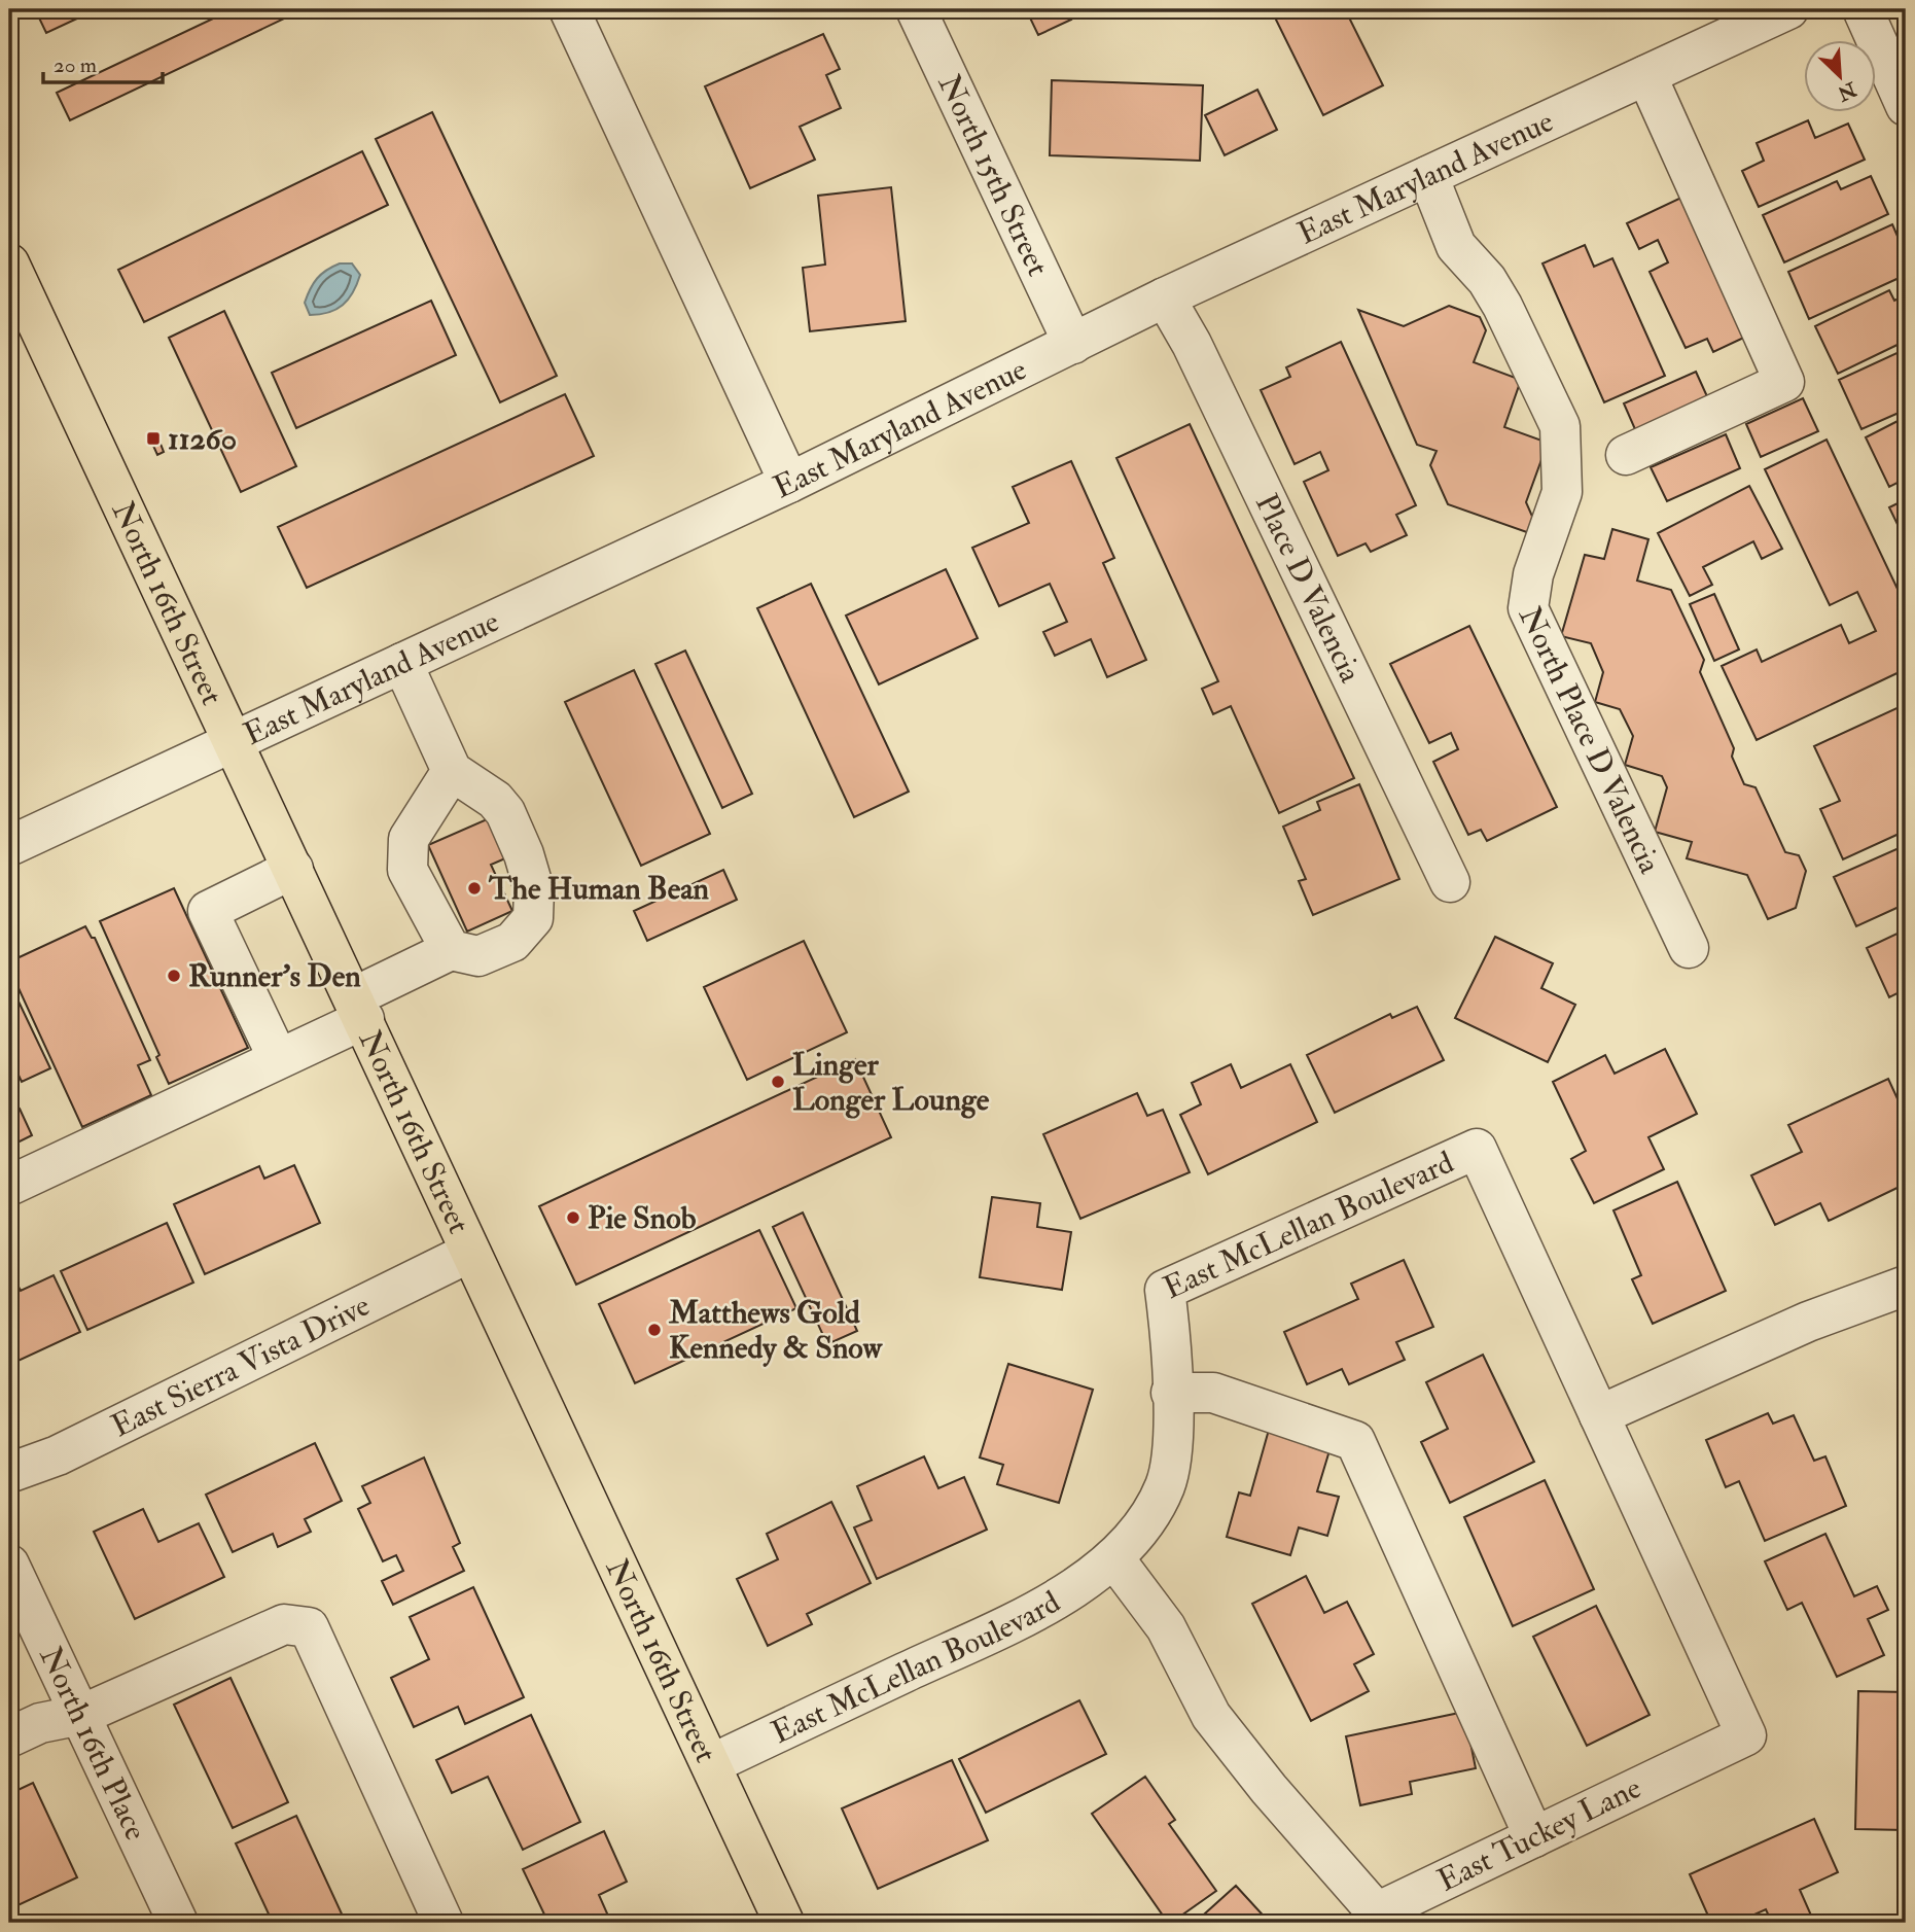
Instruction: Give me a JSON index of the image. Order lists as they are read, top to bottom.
{
  "streets": {
    "main road": ["North 16th Street"],
    "street": [
      "North 15th Street",
      "East Maryland Avenue",
      "Place D Valencia",
      "North Place D Valencia",
      "East McLellan Boulevard",
      "East Sierra Vista Drive",
      "North 16th Place",
      "East Tuckey Lane"
    ]
  },
  "crossings": [
    ["North 15th Street", "East Maryland Avenue"],
    ["East Maryland Avenue", "Place D Valencia"],
    ["East Maryland Avenue", "North 16th Street"],
    ["East Maryland Avenue", "North Place D Valencia"],
    ["North 16th Street", "East McLellan Boulevard"],
    ["North 16th Street", "East Sierra Vista Drive"],
    ["East McLellan Boulevard", "East Tuckey Lane"]
  ],
  "places": {
    "transit": ["11260"],
    "other": [
      "The Human Bean",
      "Runner's Den",
      "Linger Longer Lounge",
      "Pie Snob",
      "Matthews Gold Kennedy & Snow"
    ]
  },
  "scale_bar": "20 m",
  "north": "bottom right"
}
